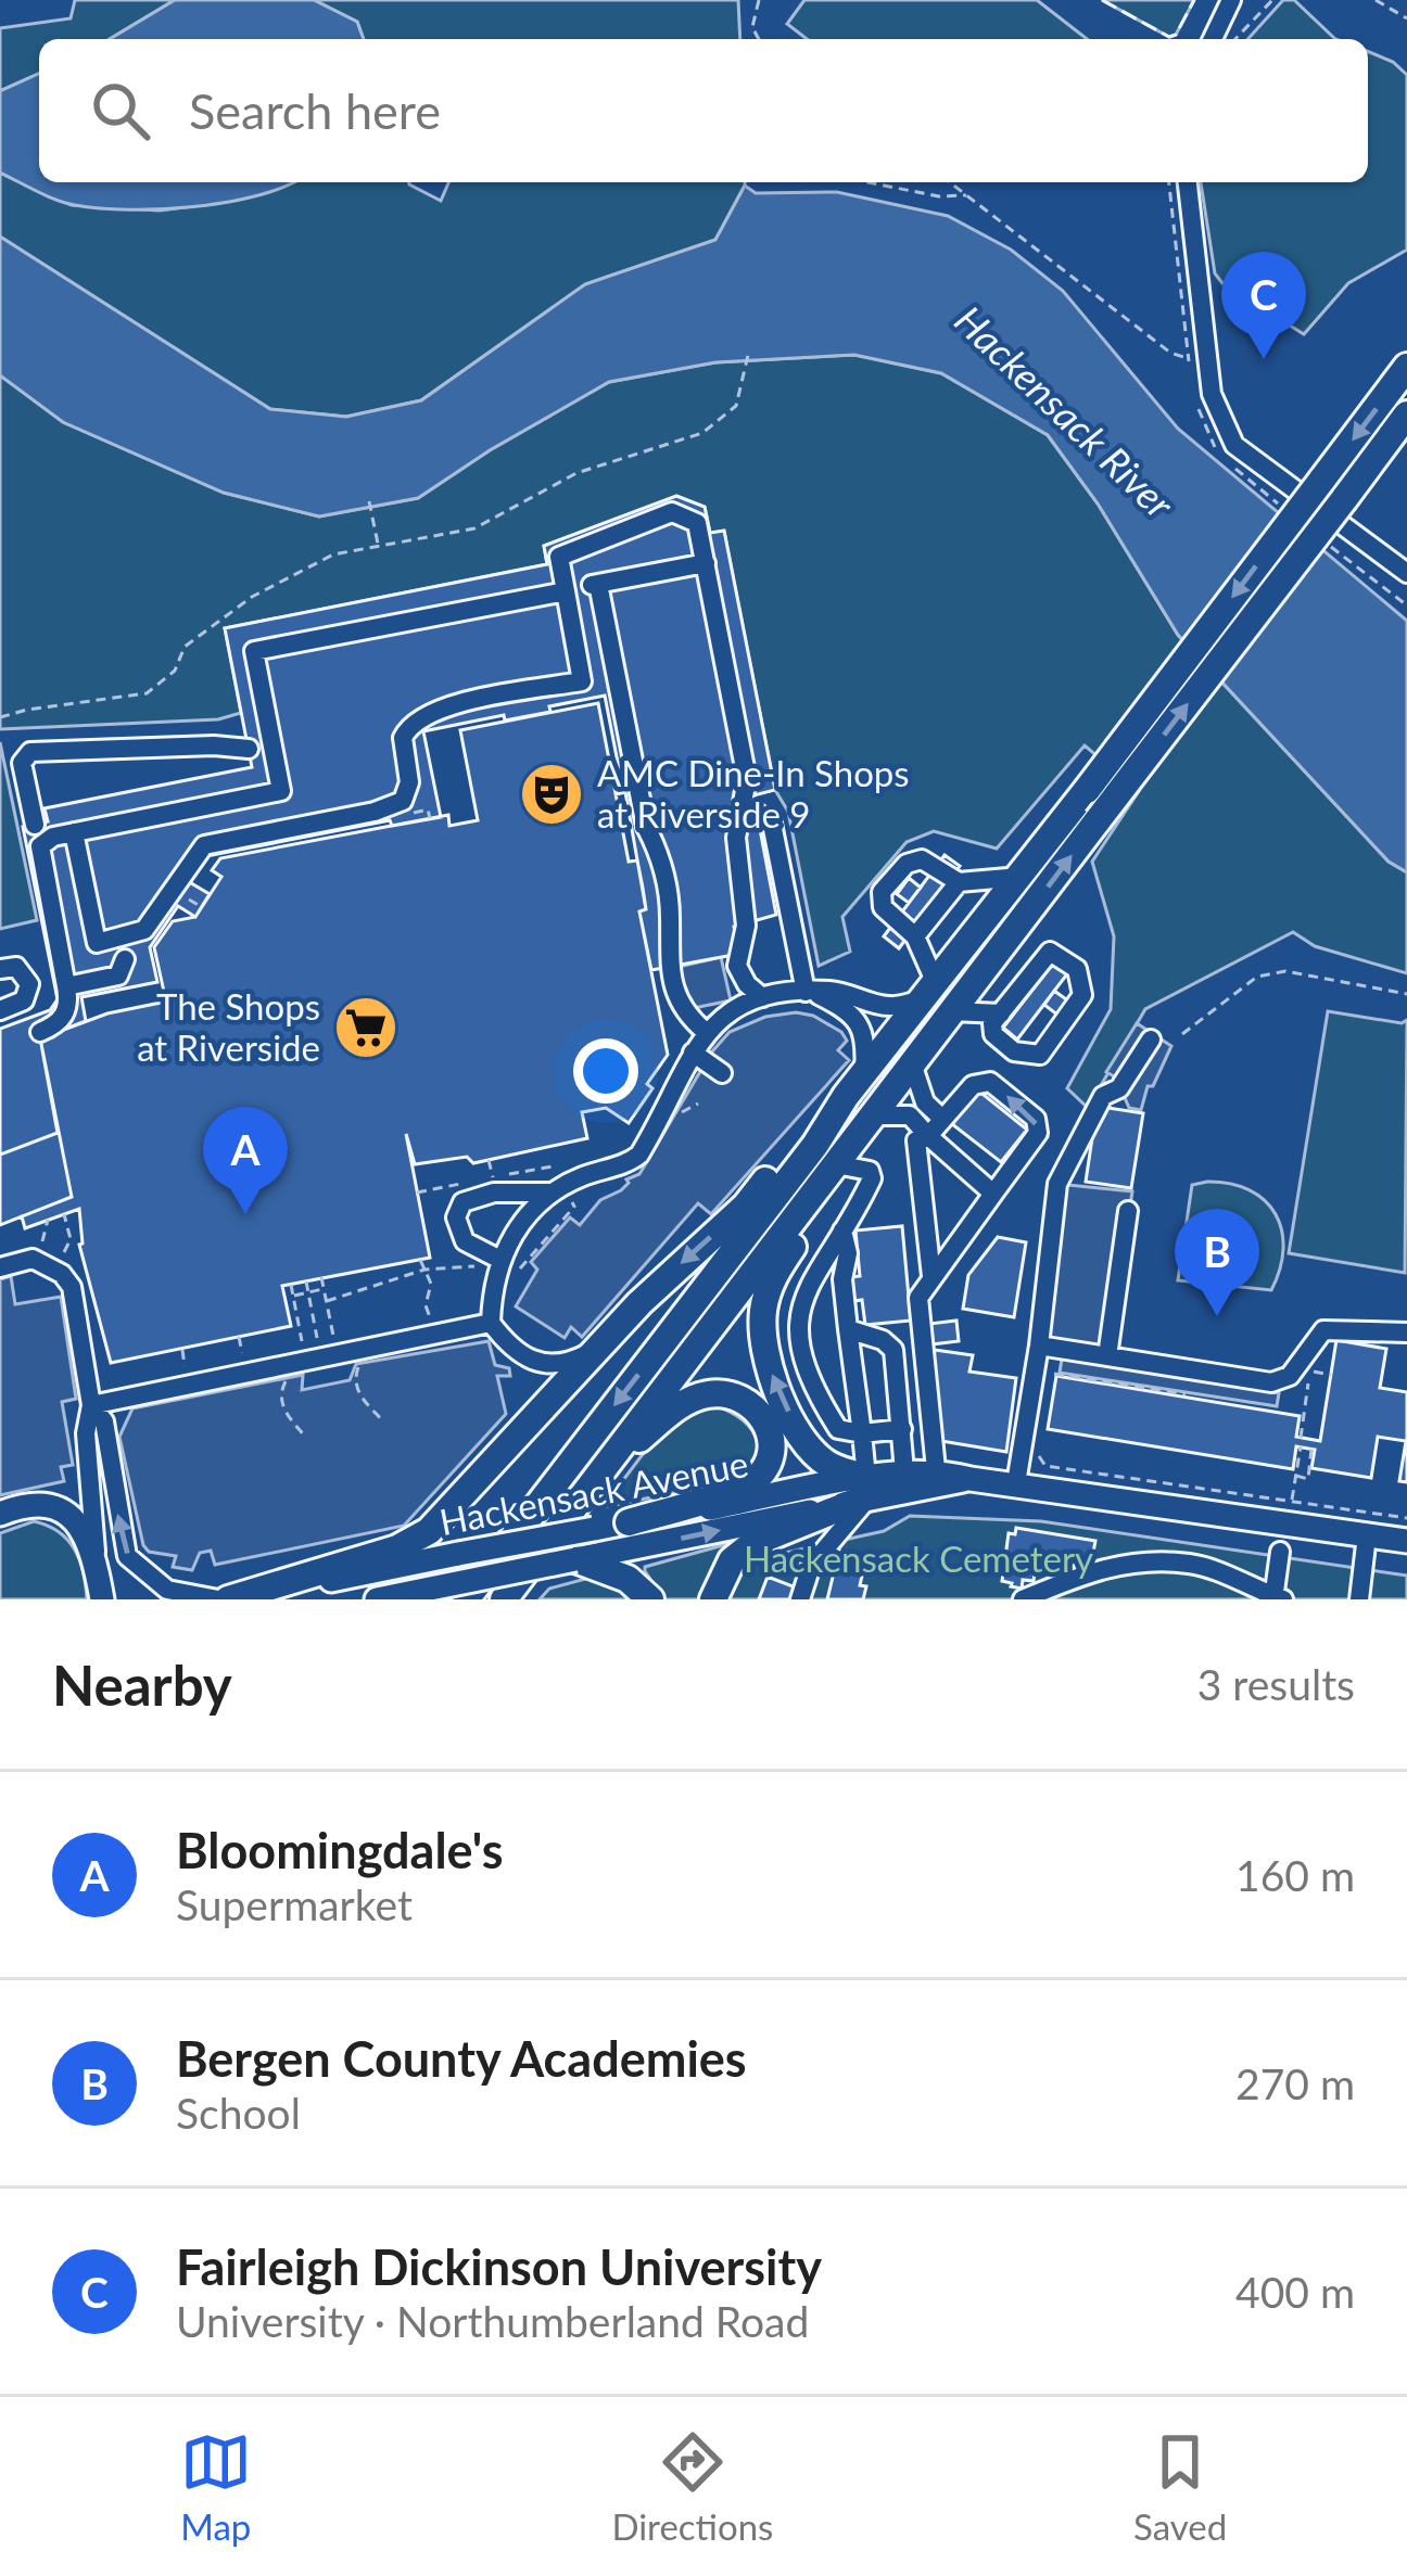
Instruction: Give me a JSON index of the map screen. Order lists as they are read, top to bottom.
{
  "streets": {
    "main road": ["Hackensack Avenue"]
  },
  "water": ["Hackensack River"],
  "parks": ["Hackensack Cemetery"],
  "places": {
    "theatre": ["AMC Dine-In Shops at Riverside 9"],
    "supermarket": ["The Shops at Riverside"]
  },
  "page": {
    "search": "Search here",
    "pins": ["C", "A", "B"],
    "heading": ["Nearby", "3 results"],
    "list": [
      {
        "mark": "A",
        "name": "Bloomingdale's",
        "note": "Supermarket",
        "value": "160 m"
      },
      {
        "mark": "B",
        "name": "Bergen County Academies",
        "note": "School",
        "value": "270 m"
      },
      {
        "mark": "C",
        "name": "Fairleigh Dickinson University",
        "note": "University · Northumberland Road",
        "value": "400 m"
      }
    ],
    "nav": ["Map", "Directions", "Saved"]
  }
}
